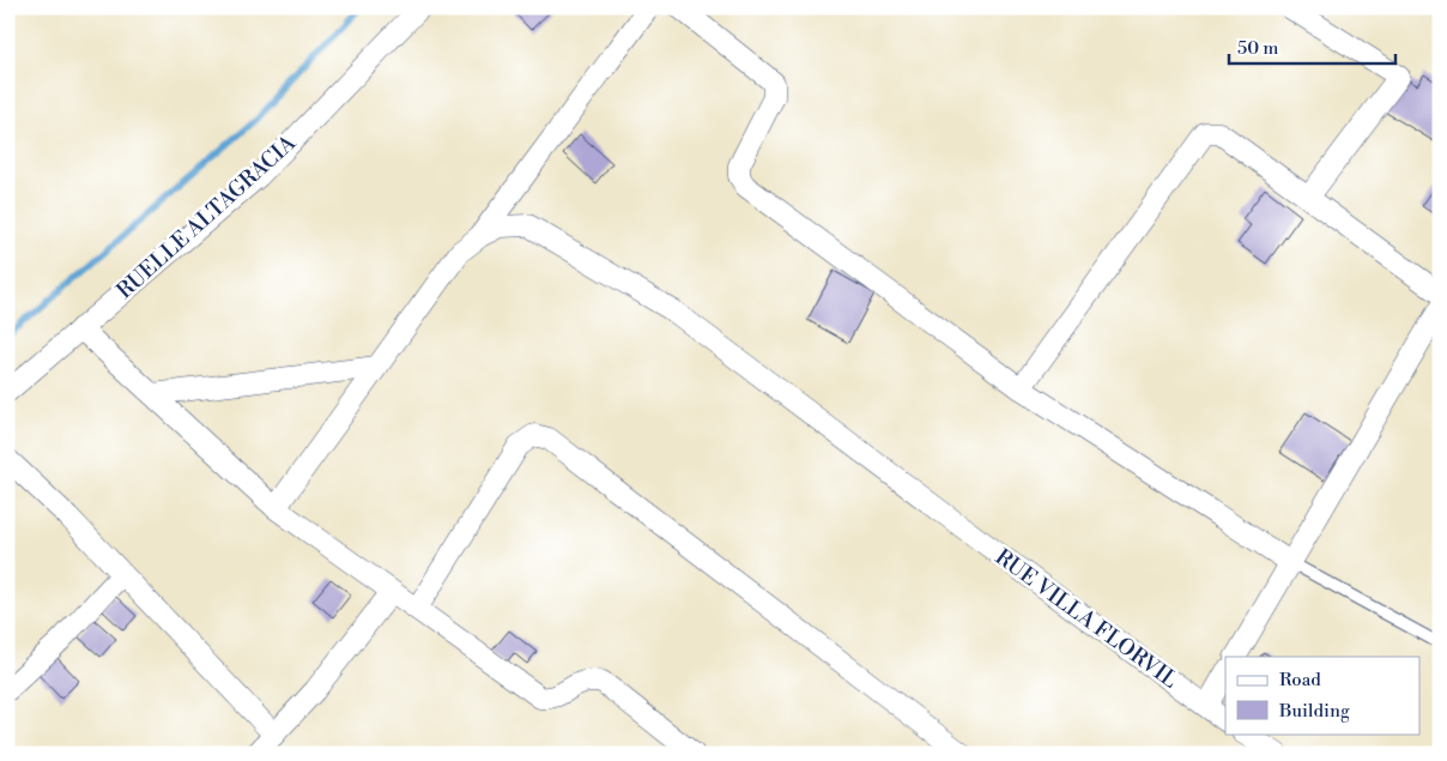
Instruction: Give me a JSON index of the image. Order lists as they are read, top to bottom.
{
  "streets": {
    "street": ["RUELLE ALTAGRACIA", "RUE VILLA FLORVIL"]
  },
  "legend": ["Road", "Building"],
  "scale_bar": "50 m"
}
